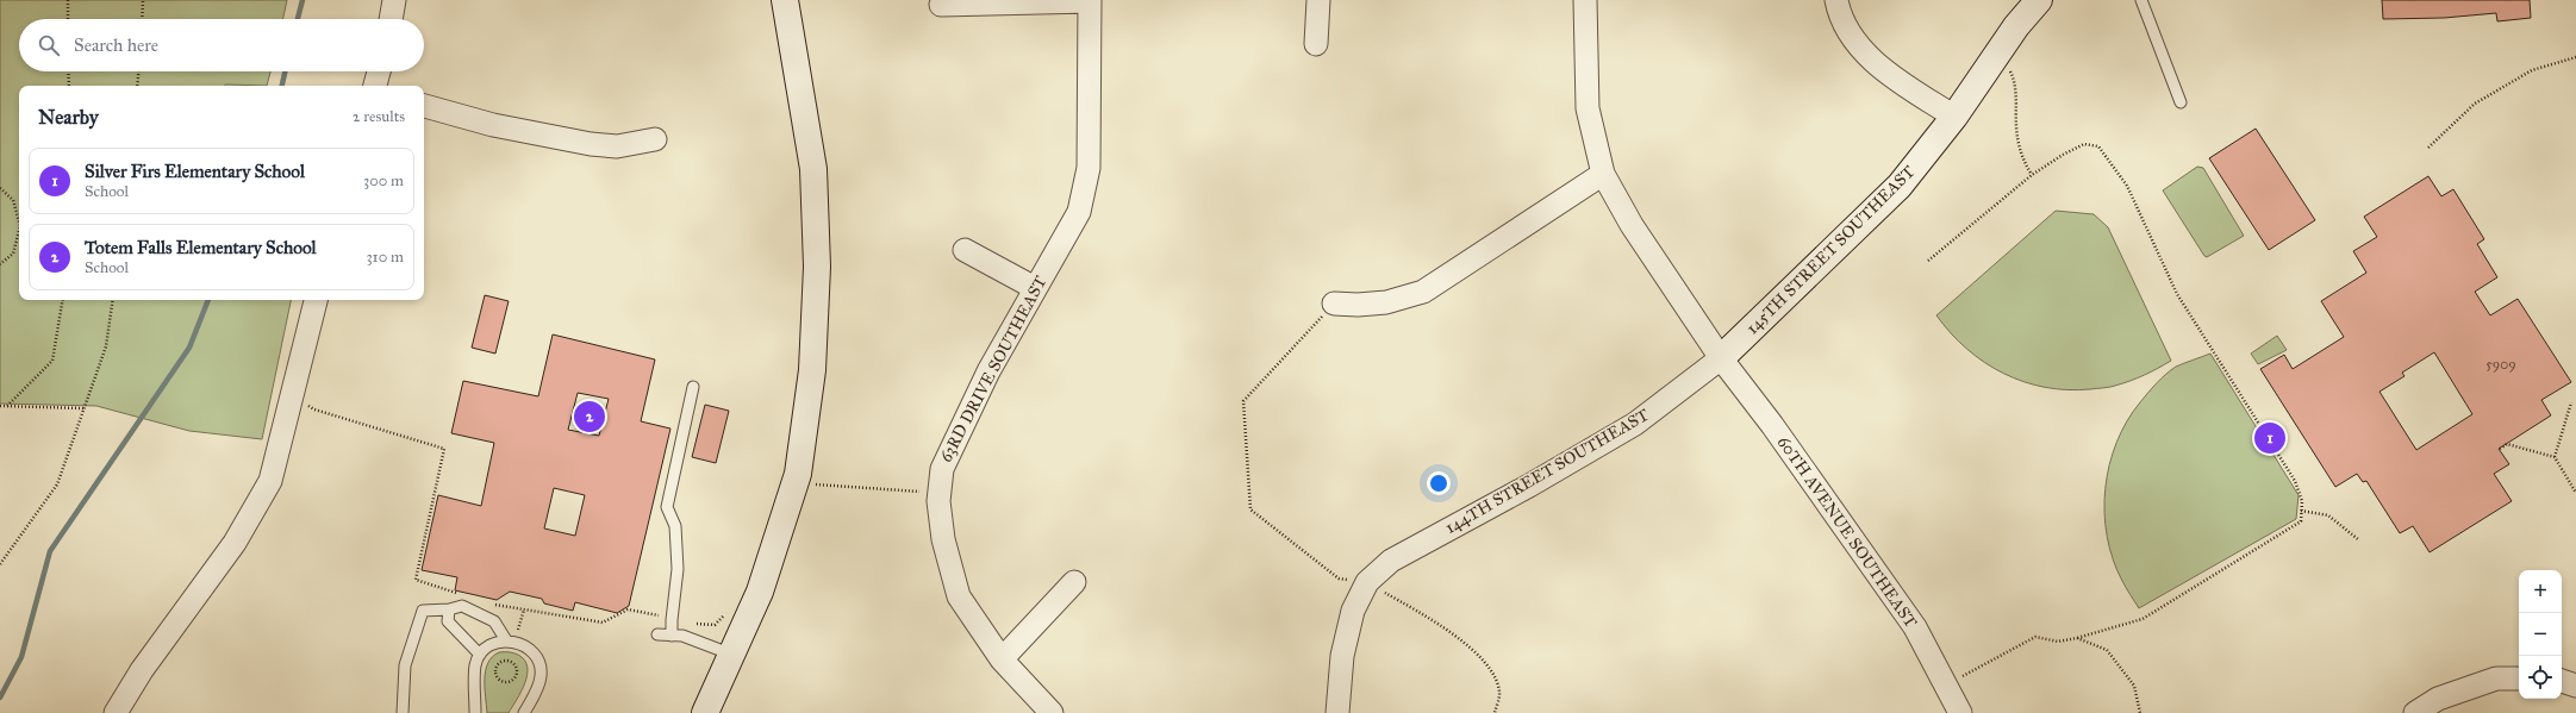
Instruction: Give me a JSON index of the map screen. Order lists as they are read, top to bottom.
{
  "streets": {
    "street": [
      "145TH STREET SOUTHEAST",
      "63RD DRIVE SOUTHEAST",
      "144TH STREET SOUTHEAST",
      "60TH AVENUE SOUTHEAST"
    ]
  },
  "crossings": [
    ["145TH STREET SOUTHEAST", "144TH STREET SOUTHEAST"],
    ["145TH STREET SOUTHEAST", "60TH AVENUE SOUTHEAST"],
    ["144TH STREET SOUTHEAST", "60TH AVENUE SOUTHEAST"]
  ],
  "house_numbers": ["5909"],
  "page": {
    "search": "Search here",
    "heading": ["Nearby", "2 results"],
    "list": [
      {
        "mark": "1",
        "name": "Silver Firs Elementary School",
        "note": "School",
        "value": "300 m"
      },
      {
        "mark": "2",
        "name": "Totem Falls Elementary School",
        "note": "School",
        "value": "310 m"
      }
    ],
    "pins": ["2", "1"],
    "map_buttons": ["+", "−"]
  }
}
